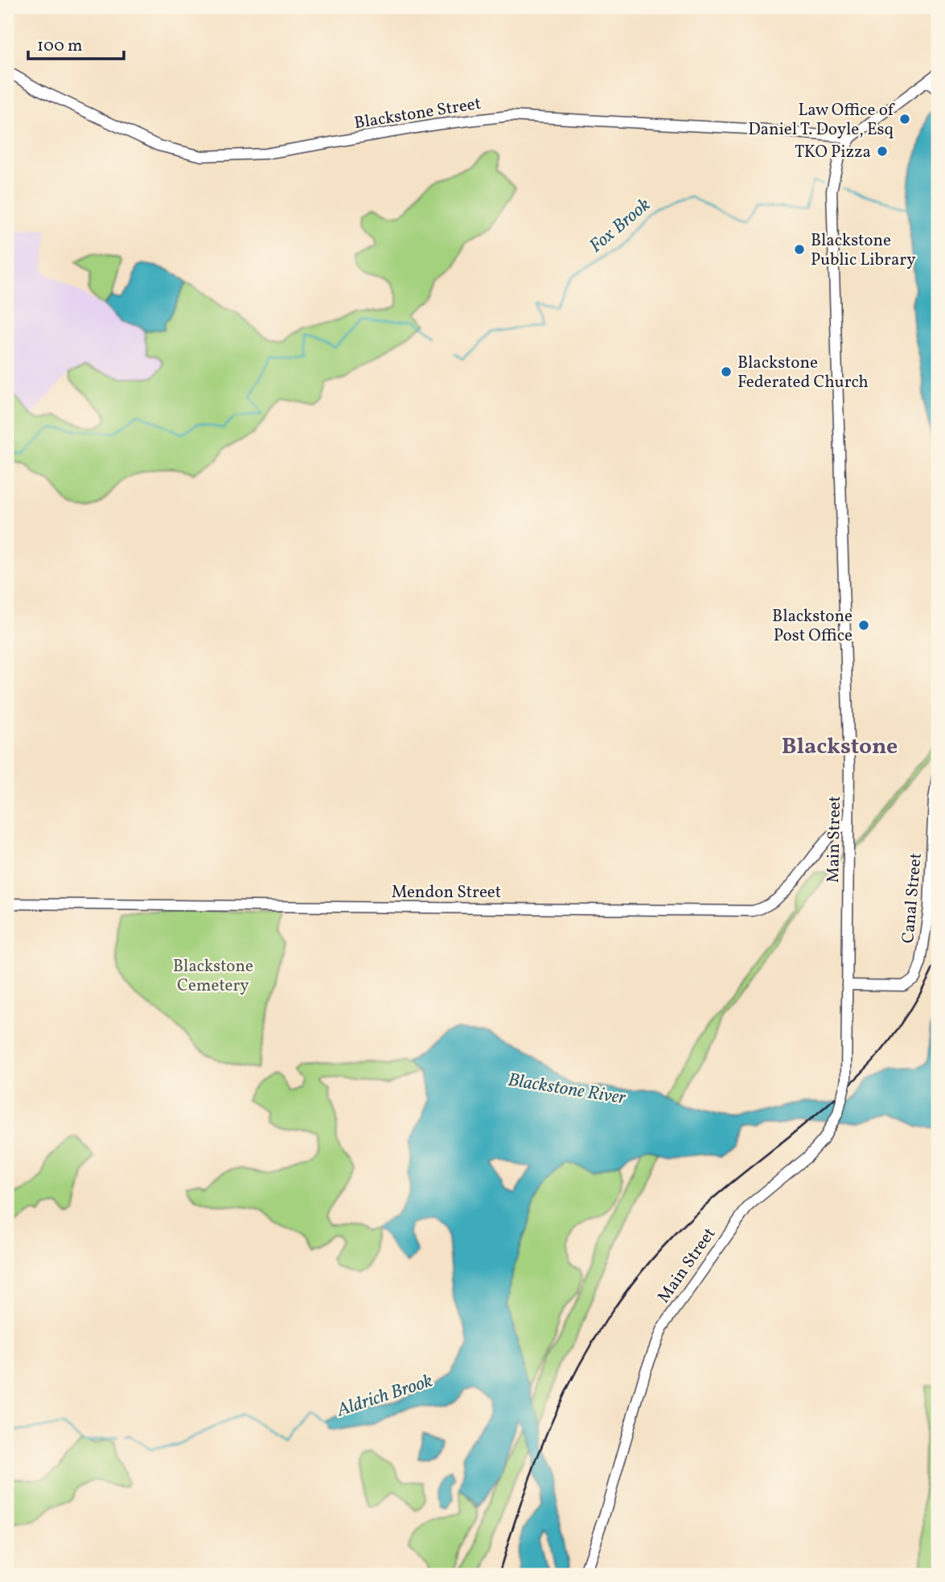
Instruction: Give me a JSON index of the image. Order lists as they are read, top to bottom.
{
  "streets": {
    "main road": [
      "Blackstone Street",
      "Main Street",
      "Mendon Street",
      "Canal Street"
    ]
  },
  "crossings": [
    ["Blackstone Street", "Main Street"],
    ["Main Street", "Mendon Street"],
    ["Main Street", "Canal Street"]
  ],
  "districts": ["Blackstone"],
  "water": ["Fox Brook", "Blackstone River", "Aldrich Brook"],
  "parks": ["Blackstone Cemetery"],
  "places": [
    "Law Office of Daniel T. Doyle, Esq",
    "TKO Pizza",
    "Blackstone Public Library",
    "Blackstone Federated Church",
    "Blackstone Post Office"
  ],
  "scale_bar": "100 m"
}
